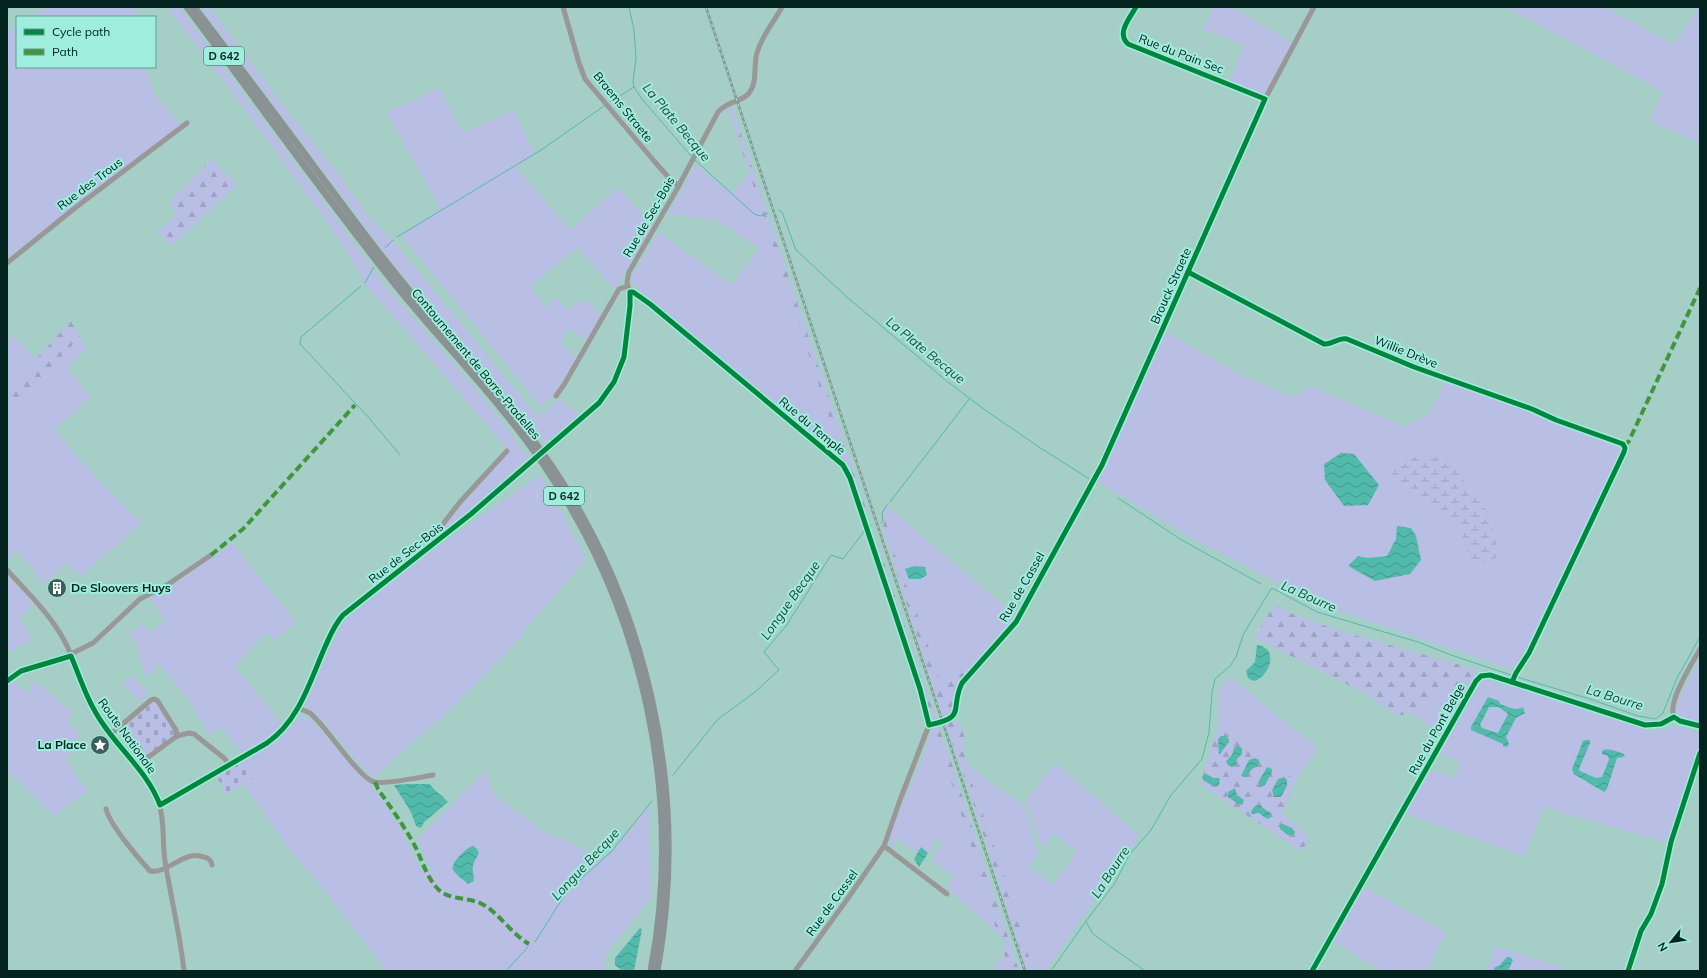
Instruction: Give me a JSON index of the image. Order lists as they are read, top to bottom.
{
  "streets": {
    "highway": ["D 642", "Contournement de Borre-Pradelles"],
    "street": [
      "Rue du Pain Sec",
      "Braems Straete",
      "Rue des Trous",
      "Rue de Sec-Bois",
      "Brouck Straete",
      "Willie Drève",
      "Rue du Temple",
      "Rue de Cassel",
      "Rue du Pont Belge",
      "Route Nationale"
    ]
  },
  "crossings": [
    ["Rue du Pain Sec", "Brouck Straete"],
    ["Braems Straete", "Rue de Sec-Bois"],
    ["Rue de Sec-Bois", "Rue du Temple"],
    ["Rue de Sec-Bois", "Route Nationale"],
    ["Brouck Straete", "Willie Drève"],
    ["Brouck Straete", "Rue de Cassel"],
    ["Willie Drève", "Rue du Pont Belge"],
    ["Rue du Temple", "Rue de Cassel"]
  ],
  "water": ["La Plate Becque", "La Bourre", "Longue Becque"],
  "places": {
    "building": ["De Sloovers Huys"],
    "place": ["La Place"]
  },
  "legend": ["Cycle path", "Path"],
  "north": "bottom left"
}
